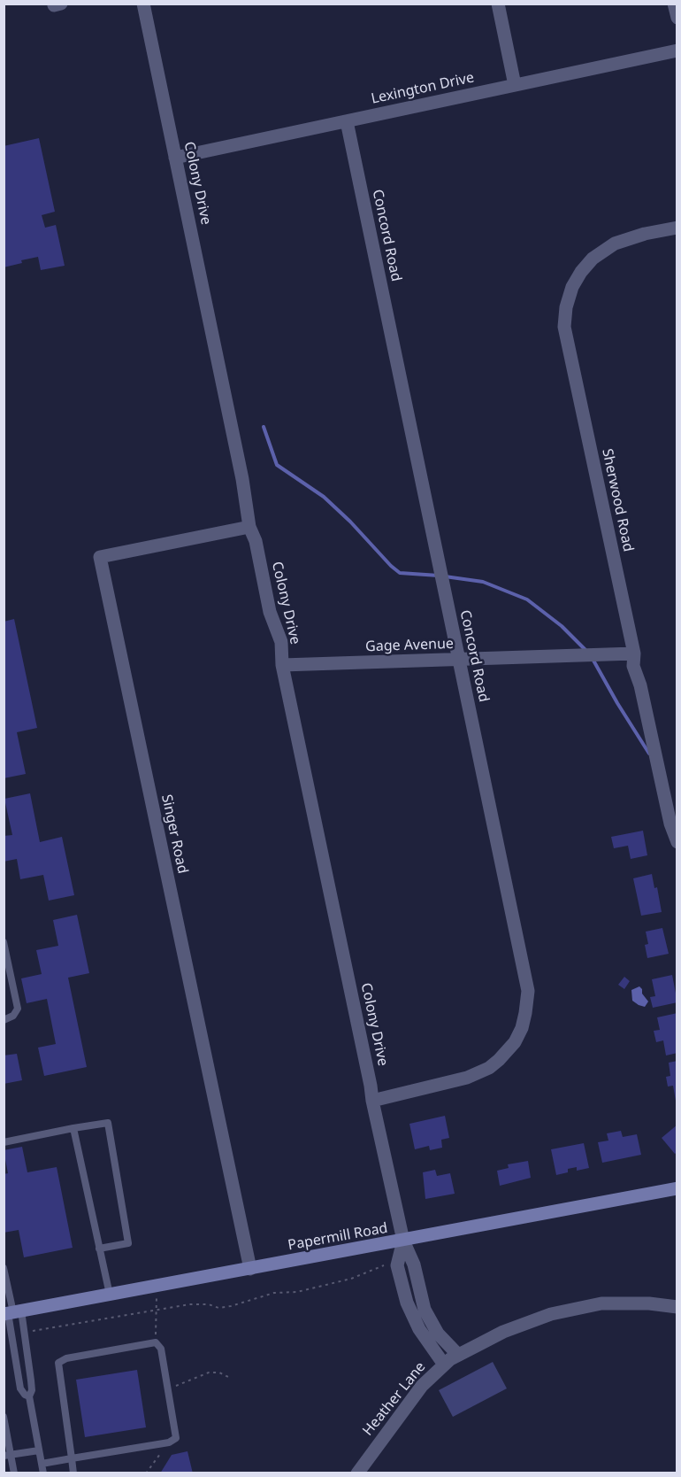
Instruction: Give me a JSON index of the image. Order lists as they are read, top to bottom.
{
  "streets": {
    "main road": ["Papermill Road"],
    "street": [
      "Lexington Drive",
      "Colony Drive",
      "Concord Road",
      "Sherwood Road",
      "Gage Avenue",
      "Singer Road",
      "Heather Lane"
    ]
  },
  "crossings": [
    ["Lexington Drive", "Colony Drive"],
    ["Lexington Drive", "Concord Road"],
    ["Colony Drive", "Concord Road"],
    ["Colony Drive", "Gage Avenue"],
    ["Colony Drive", "Singer Road"],
    ["Colony Drive", "Papermill Road"],
    ["Colony Drive", "Heather Lane"],
    ["Concord Road", "Gage Avenue"],
    ["Sherwood Road", "Gage Avenue"],
    ["Singer Road", "Papermill Road"]
  ]
}
